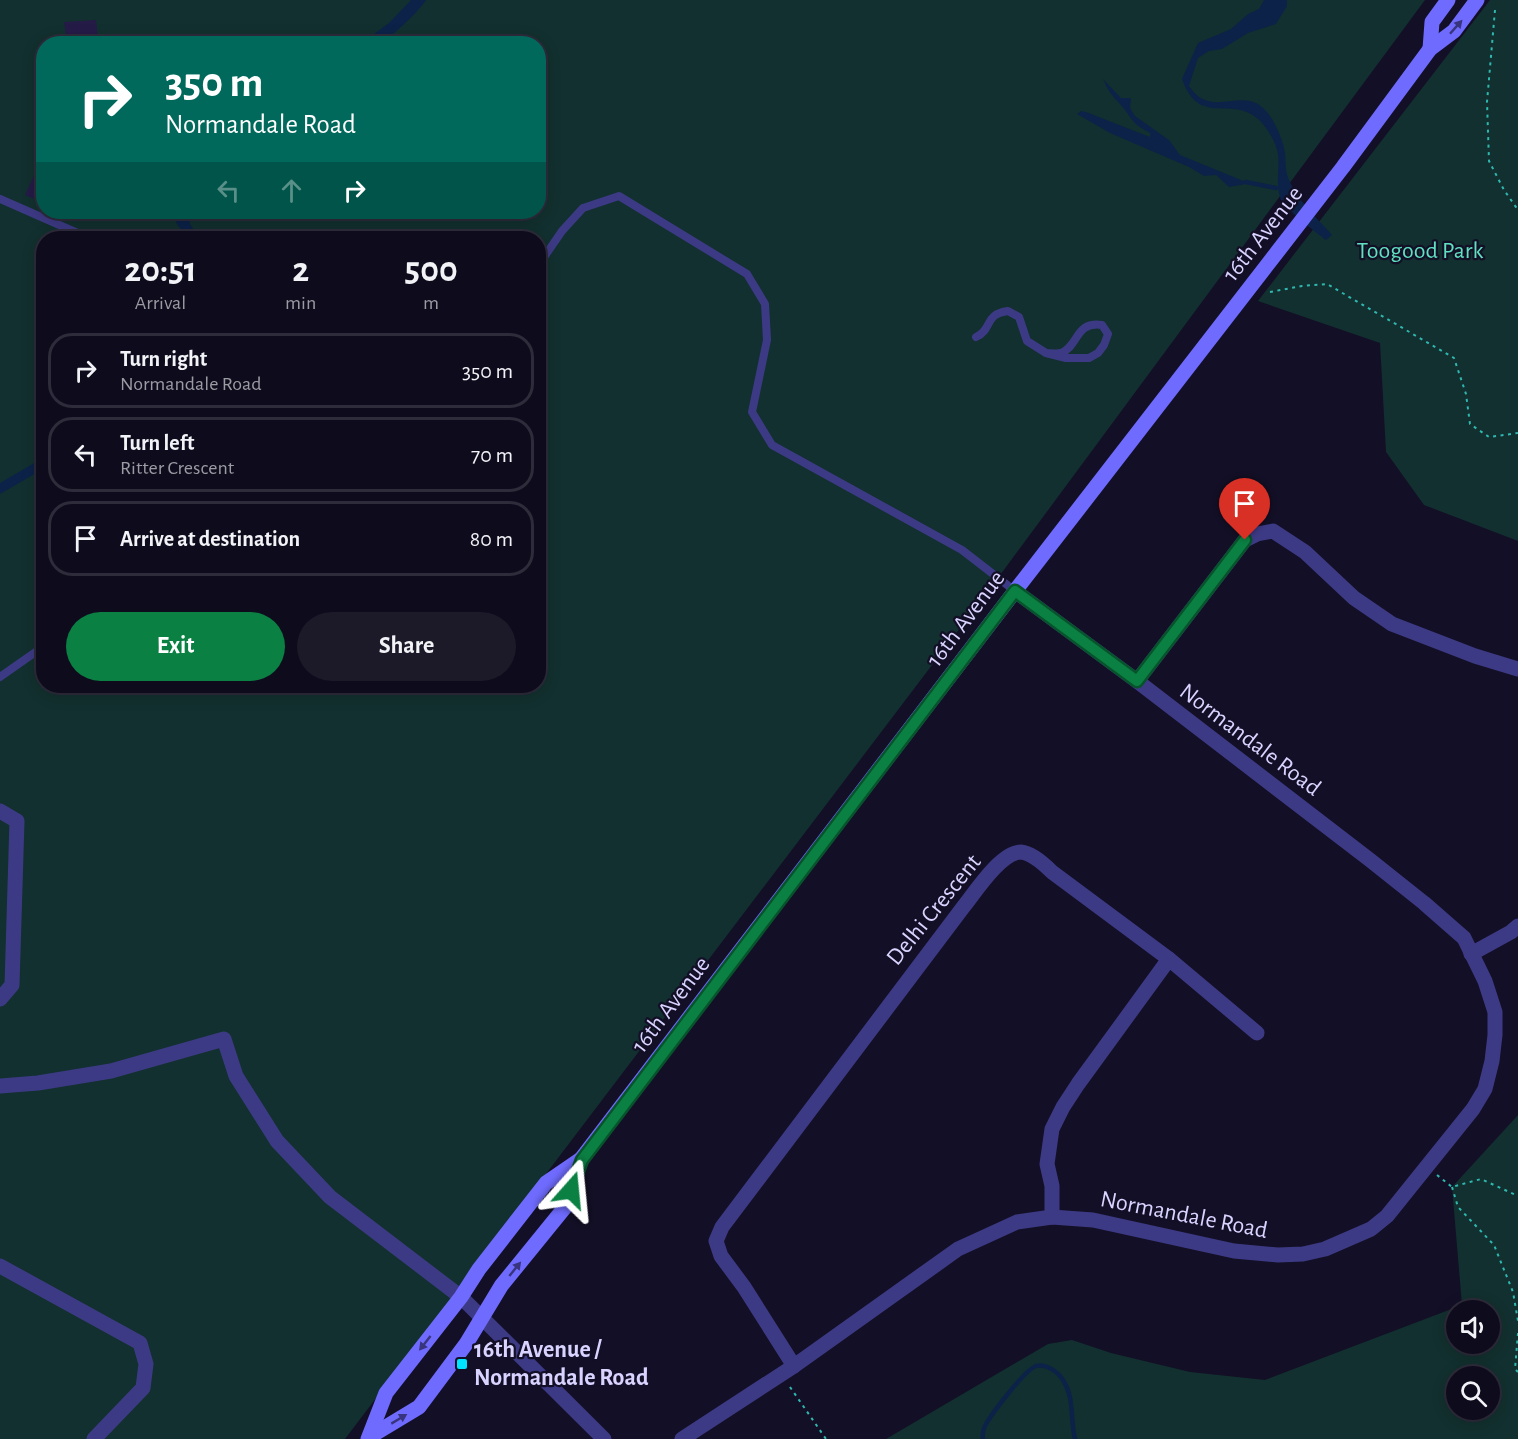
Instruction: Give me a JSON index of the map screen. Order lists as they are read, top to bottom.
{
  "streets": {
    "main road": ["16th Avenue"],
    "street": ["Normandale Road", "Delhi Crescent"]
  },
  "crossings": [
    ["16th Avenue", "Normandale Road"],
    ["Normandale Road", "Delhi Crescent"]
  ],
  "parks": ["Toogood Park"],
  "places": {
    "transit": ["16th Avenue / Normandale Road"]
  },
  "page": {
    "turn": ["350 m", "Normandale Road"],
    "eta": [
      "20:51",
      "Arrival",
      "2",
      "min",
      "500",
      "m"
    ],
    "list": [
      {
        "name": "Turn right",
        "note": "Normandale Road",
        "value": "350 m"
      },
      {
        "name": "Turn left",
        "note": "Ritter Crescent",
        "value": "70 m"
      },
      {
        "name": "Arrive at destination",
        "value": "80 m"
      }
    ],
    "buttons": ["Exit", "Share"]
  }
}
